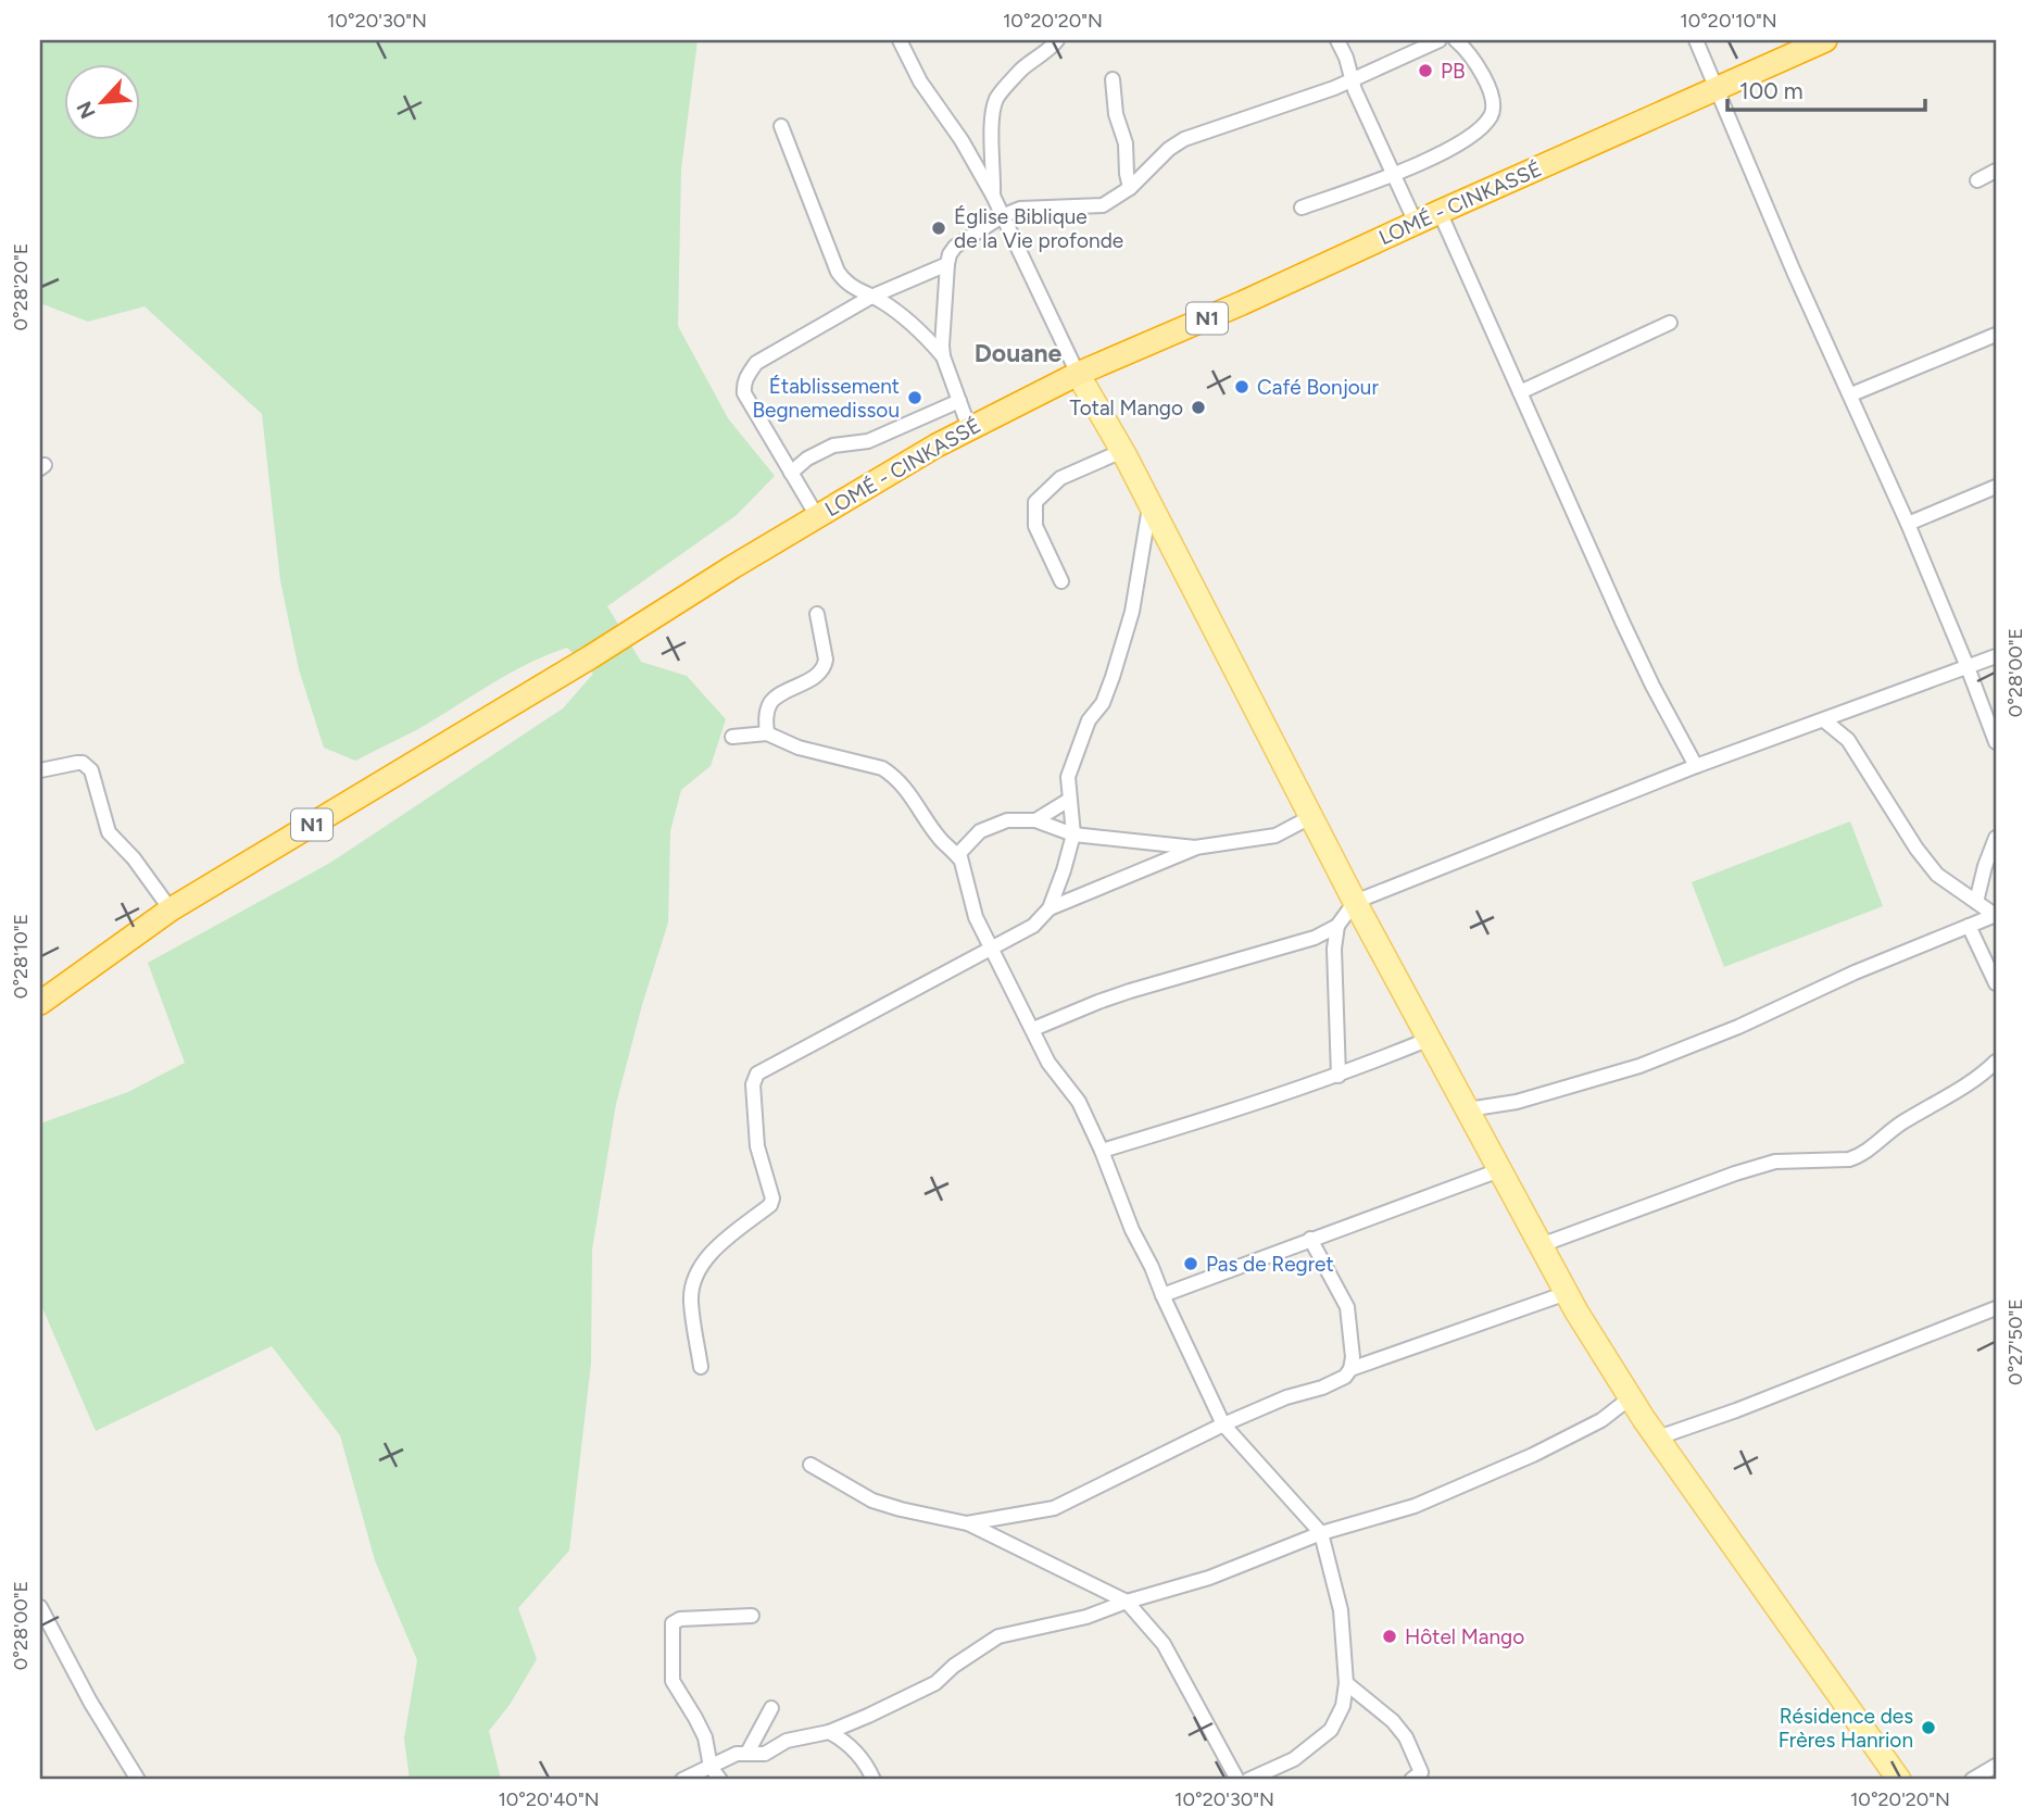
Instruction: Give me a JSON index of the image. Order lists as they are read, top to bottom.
{
  "streets": {
    "highway": ["LOMÉ - CINKASSÉ", "N1"]
  },
  "districts": ["Douane"],
  "places": [
    "PB",
    "Église Biblique de la Vie profonde",
    "Café Bonjour",
    "Établissement Begnemedissou",
    "Total Mango",
    "Pas de Regret",
    "Hôtel Mango",
    "Résidence des Frères Hanrion"
  ],
  "scale_bar": "100 m",
  "north": "bottom left",
  "coordinates": [
    "10°20'30\"N",
    "10°20'20\"N",
    "10°20'10\"N",
    "0°28'20\"E",
    "0°28'00\"E",
    "0°28'10\"E",
    "0°27'50\"E",
    "10°20'40\"N"
  ]
}
